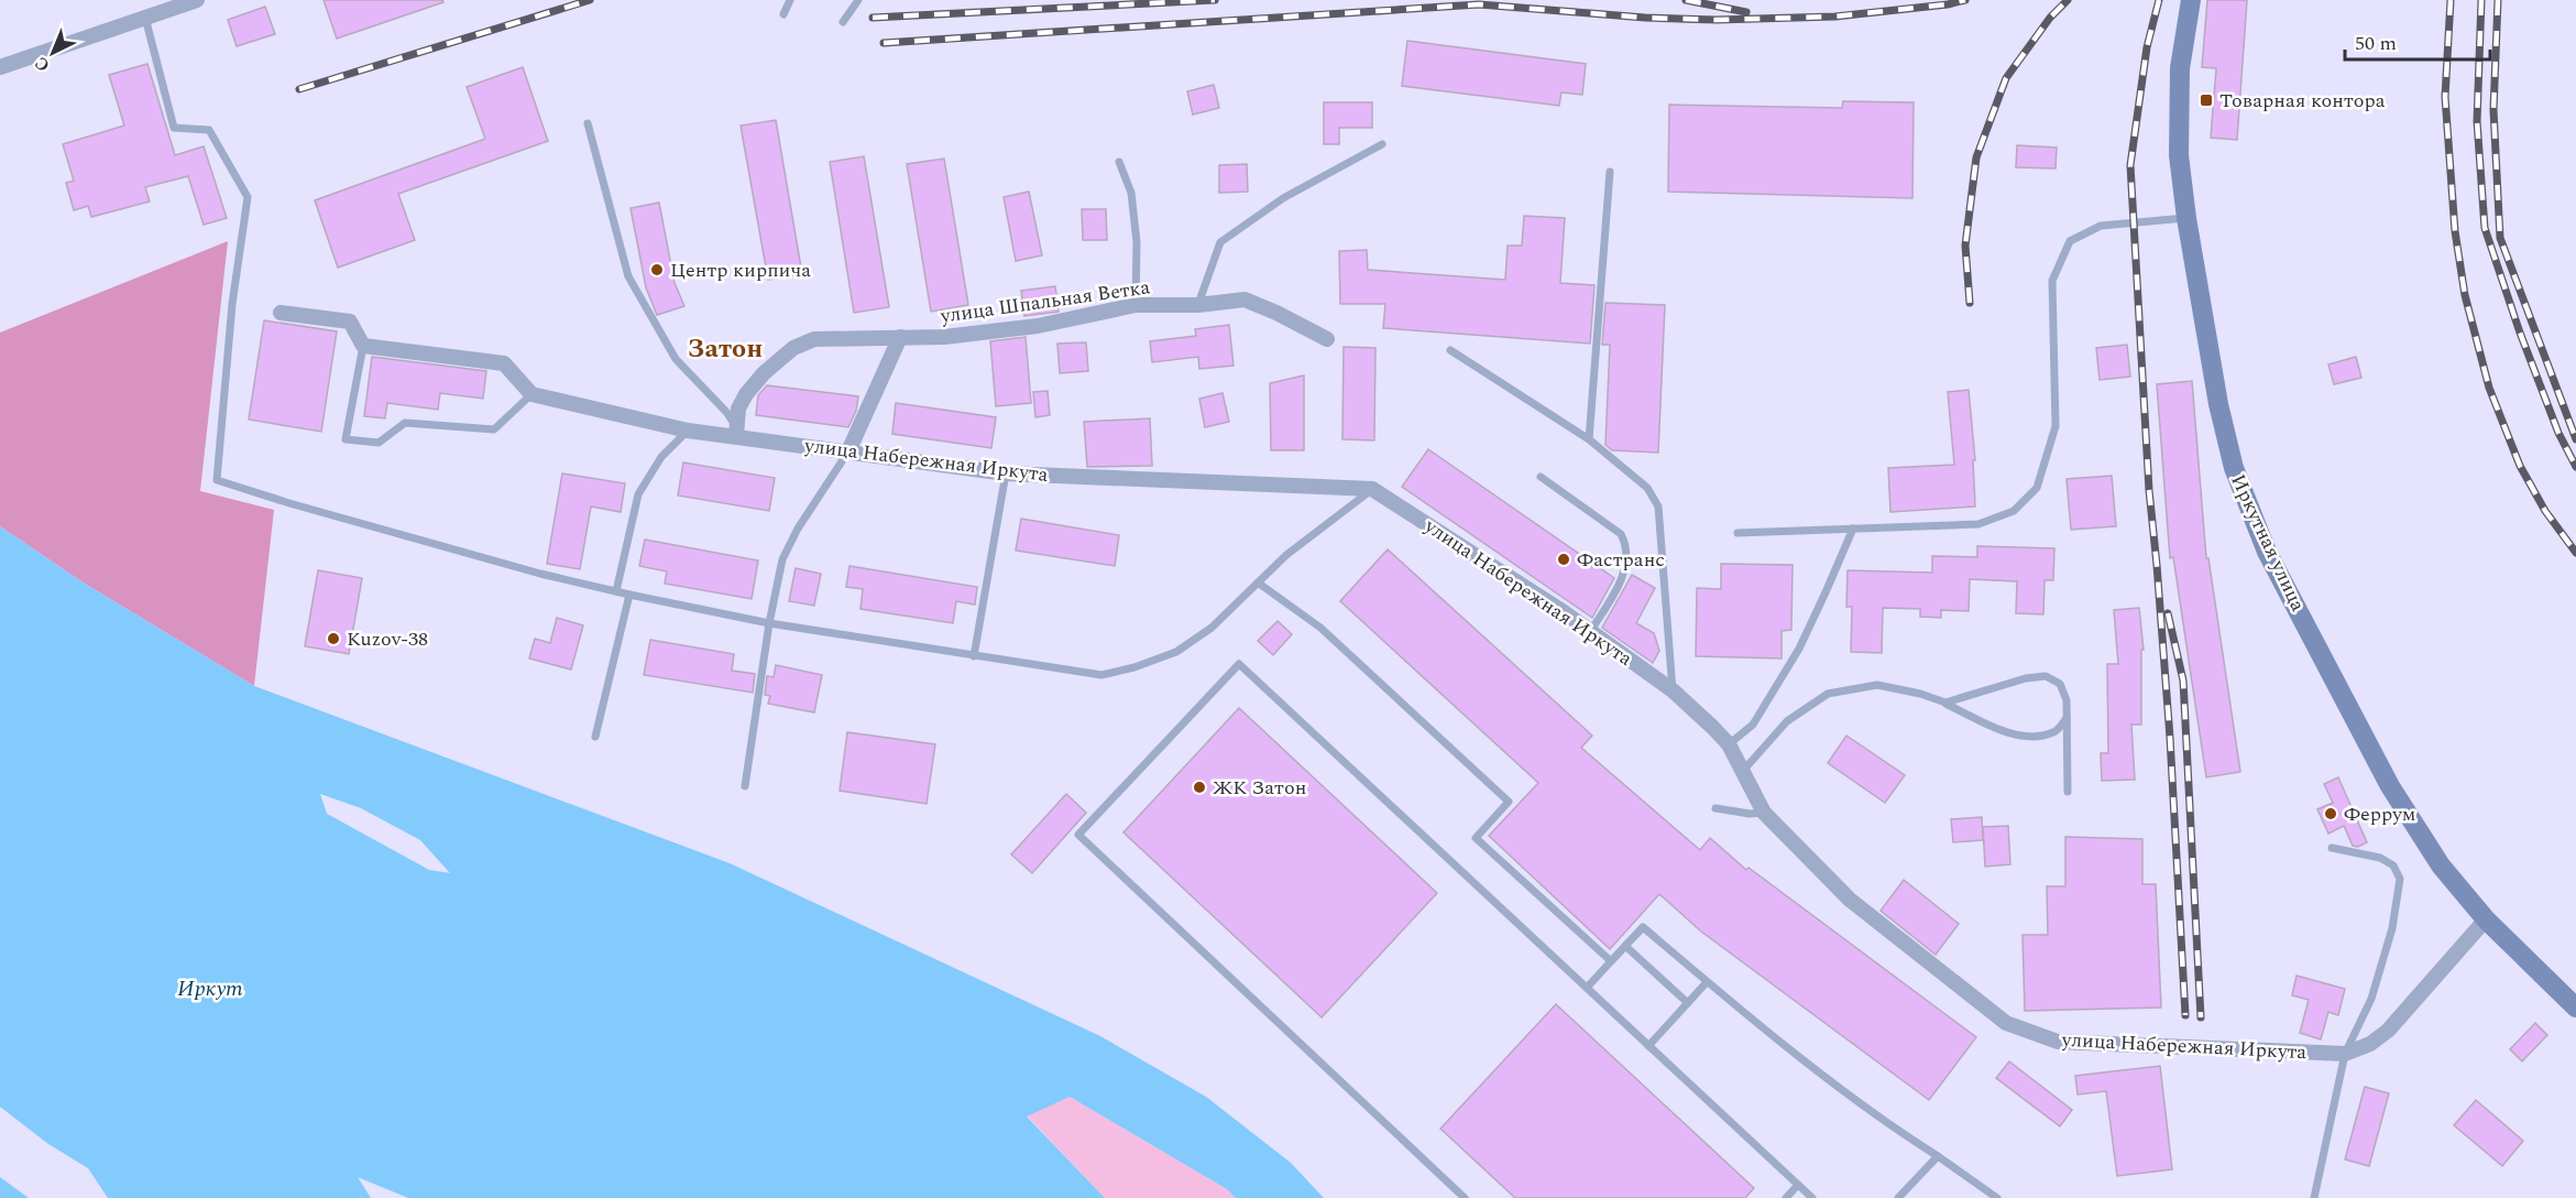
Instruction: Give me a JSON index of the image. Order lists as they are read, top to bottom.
{
  "streets": {
    "main road": ["Иркутная улица"],
    "street": ["улица Шпальная Ветка", "улица Набережная Иркута"]
  },
  "crossings": [
    ["улица Шпальная Ветка", "улица Набережная Иркута"],
    ["улица Набережная Иркута", "Иркутная улица"]
  ],
  "districts": ["Затон"],
  "water": ["Иркут"],
  "places": {
    "transit": ["Товарная контора"],
    "other": [
      "Центр кирпича",
      "Фастранс",
      "Kuzov-38",
      "ЖК Затон",
      "Феррум"
    ]
  },
  "scale_bar": "50 m",
  "north": "bottom left"
}
